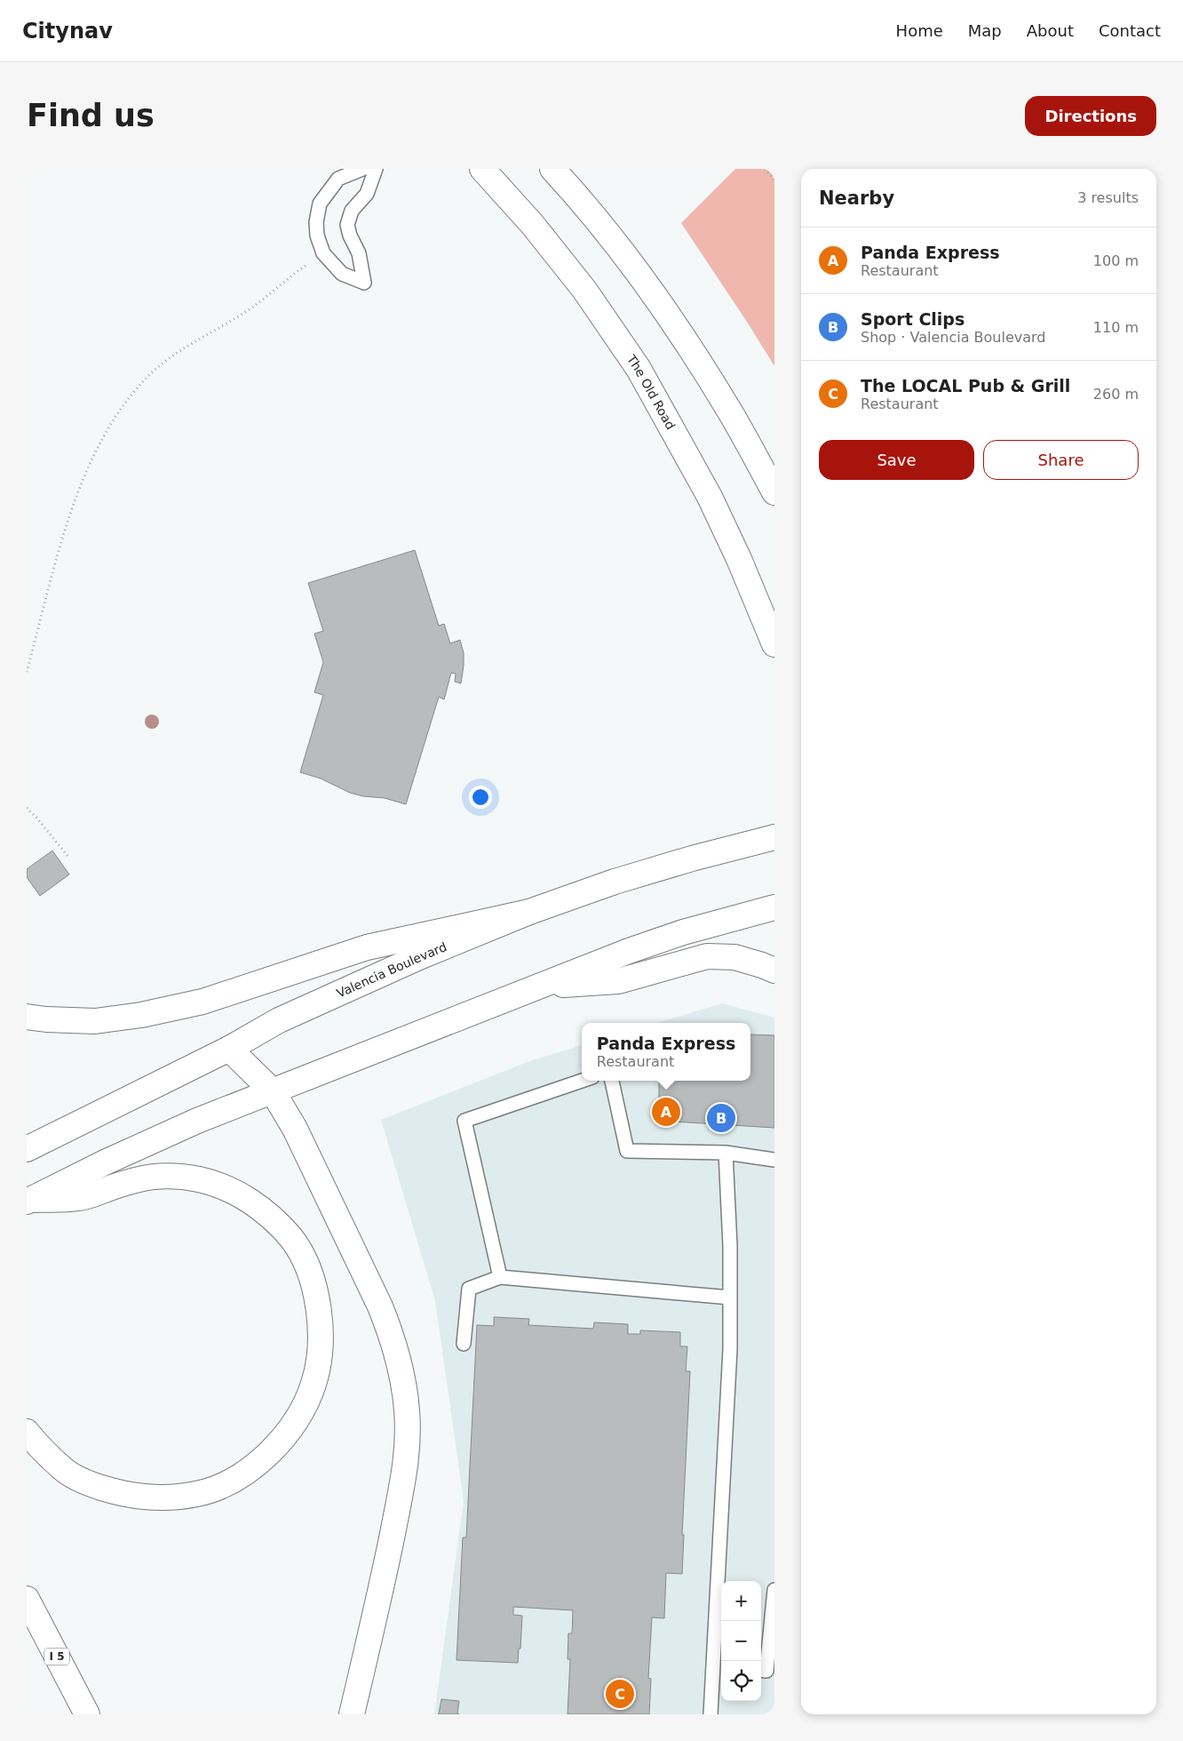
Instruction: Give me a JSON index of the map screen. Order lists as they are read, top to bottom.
{
  "streets": {
    "main road": ["The Old Road", "Valencia Boulevard", "I 5"]
  },
  "page": {
    "header": "Citynav",
    "nav": [
      "Home",
      "Map",
      "About",
      "Contact"
    ],
    "buttons": [
      "Directions",
      ["Save", "Share"]
    ],
    "title": "Find us",
    "heading": ["Nearby", "3 results"],
    "list": [
      {
        "mark": "A",
        "name": "Panda Express",
        "note": "Restaurant",
        "value": "100 m"
      },
      {
        "mark": "B",
        "name": "Sport Clips",
        "note": "Shop · Valencia Boulevard",
        "value": "110 m"
      },
      {
        "mark": "C",
        "name": "The LOCAL Pub & Grill",
        "note": "Restaurant",
        "value": "260 m"
      }
    ],
    "popup": ["Panda Express", "Restaurant"],
    "pins": ["A", "B", "C"],
    "map_buttons": ["+", "−"]
  }
}
